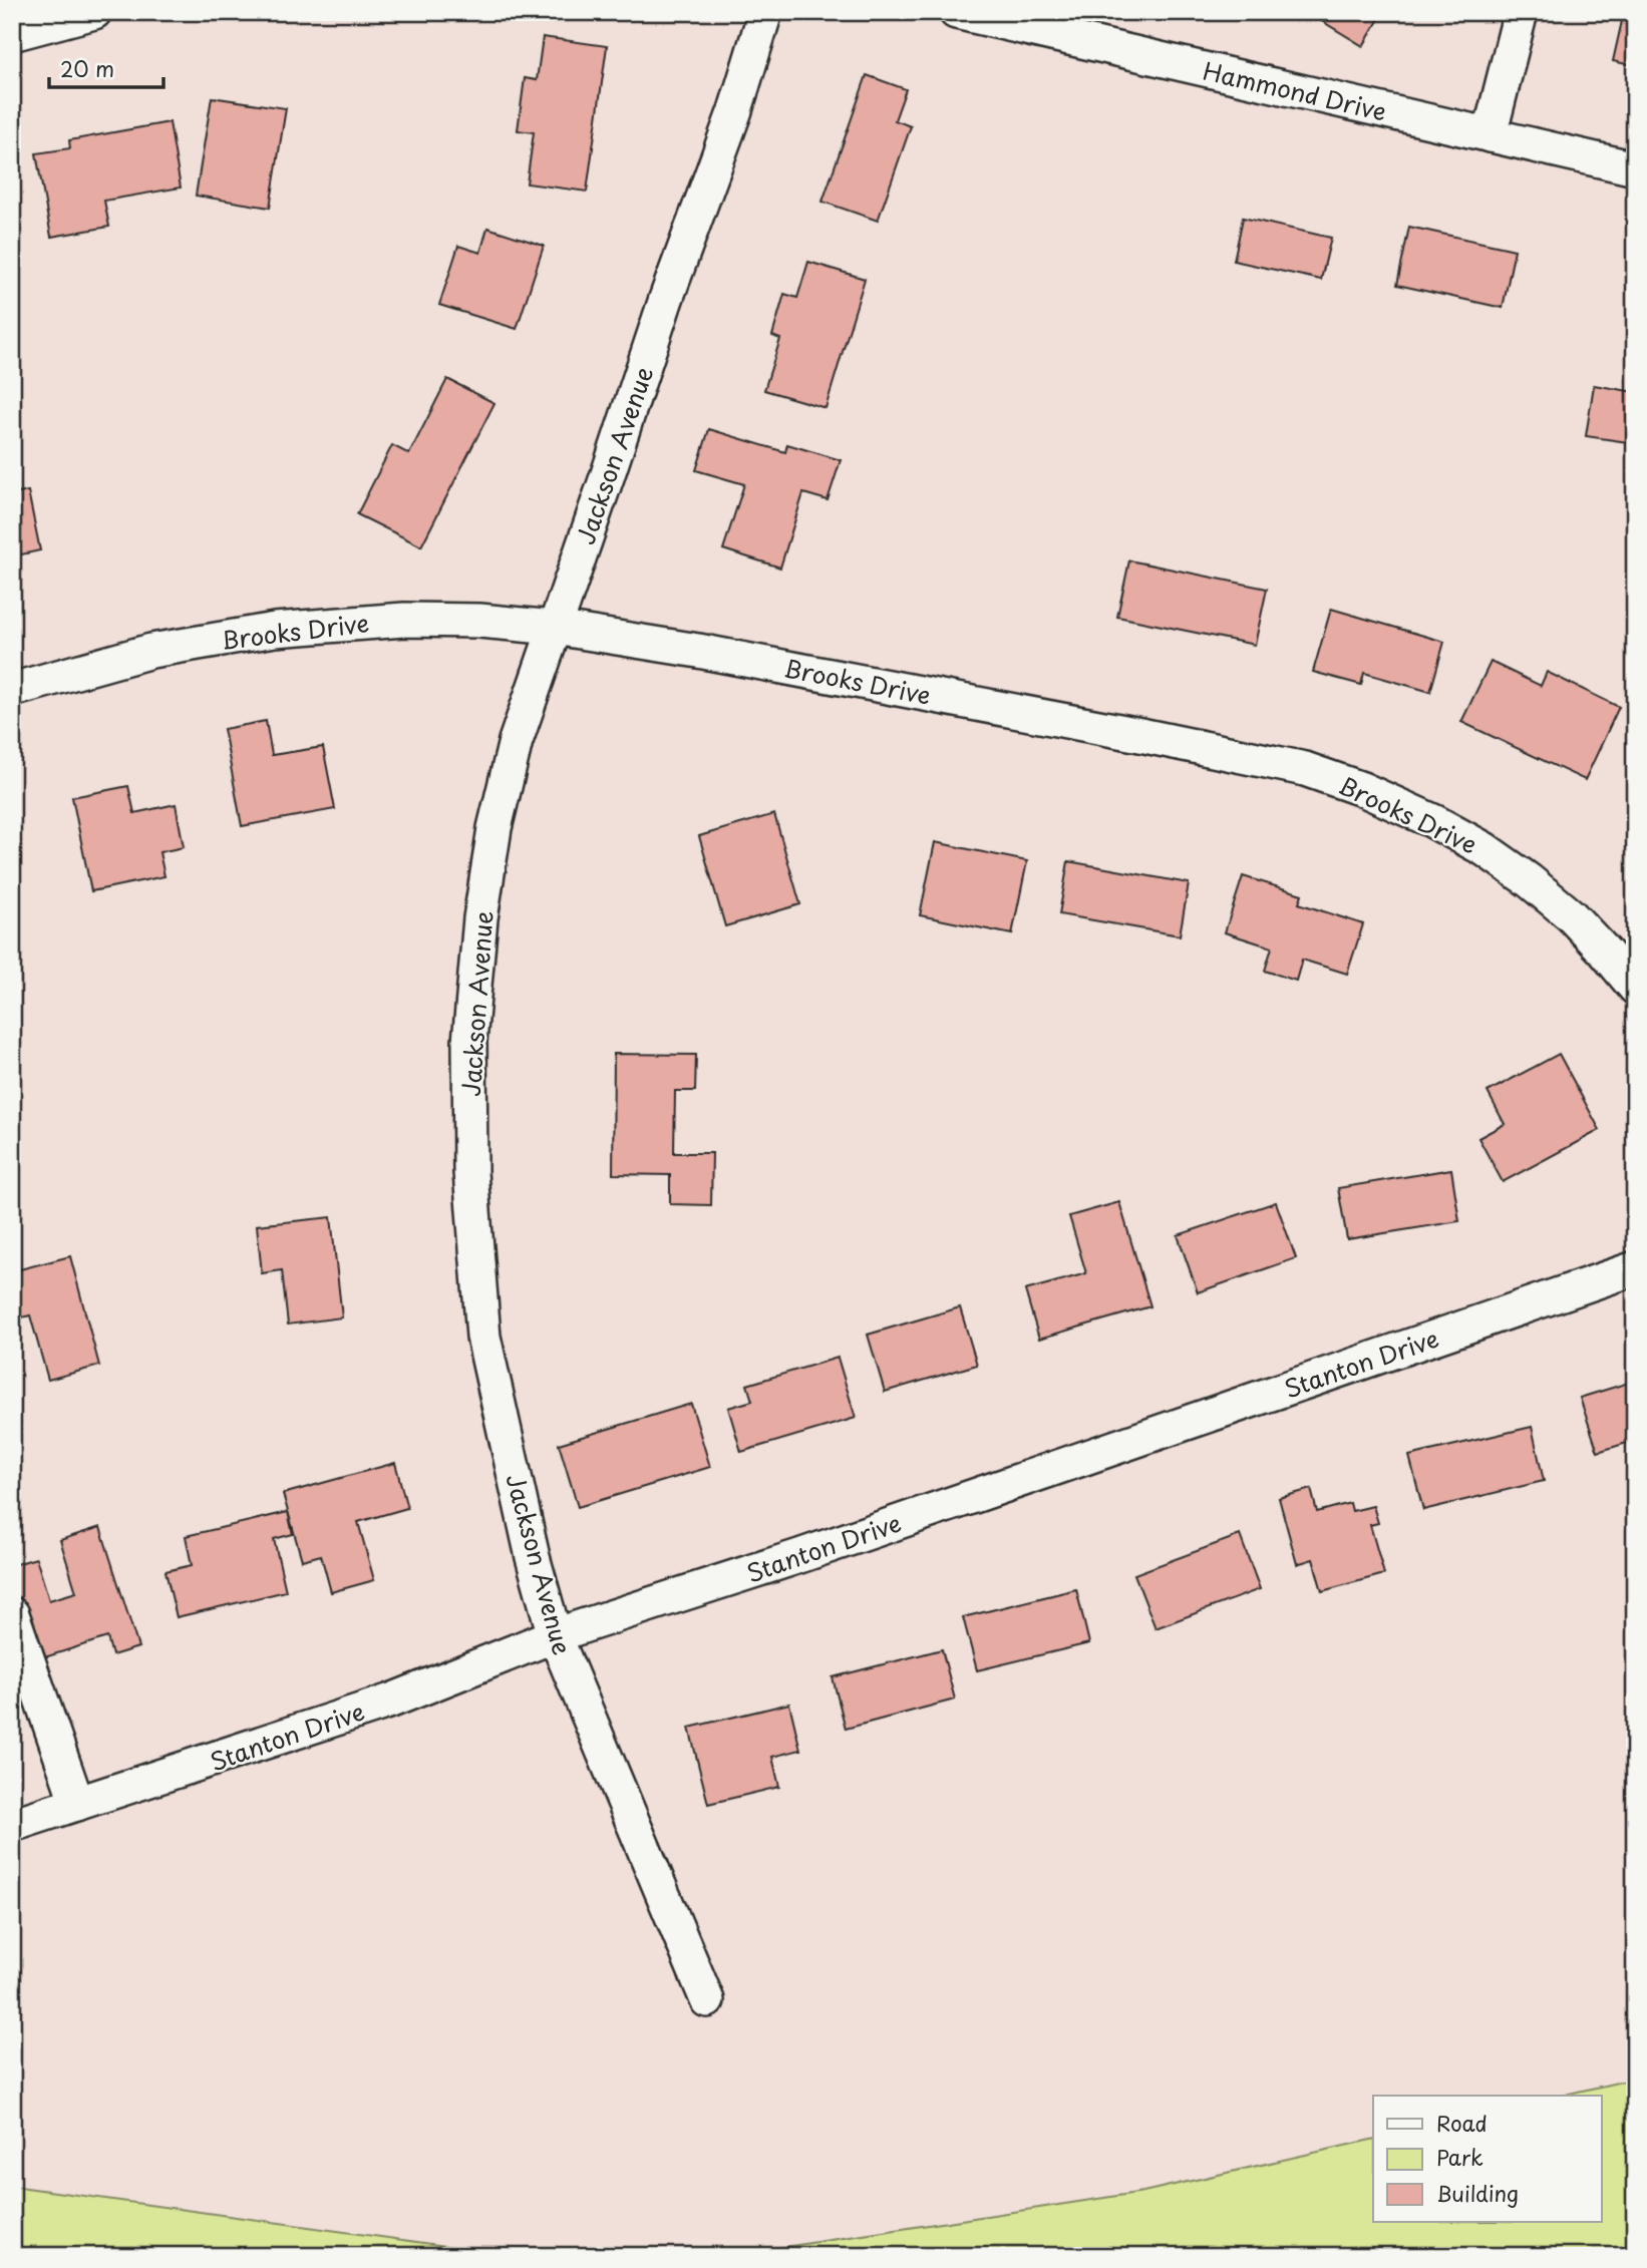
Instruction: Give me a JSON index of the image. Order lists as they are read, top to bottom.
{
  "streets": {
    "street": [
      "Hammond Drive",
      "Jackson Avenue",
      "Brooks Drive",
      "Stanton Drive"
    ]
  },
  "crossings": [
    ["Jackson Avenue", "Brooks Drive"],
    ["Jackson Avenue", "Stanton Drive"]
  ],
  "legend": ["Road", "Park", "Building"],
  "scale_bar": "20 m"
}
